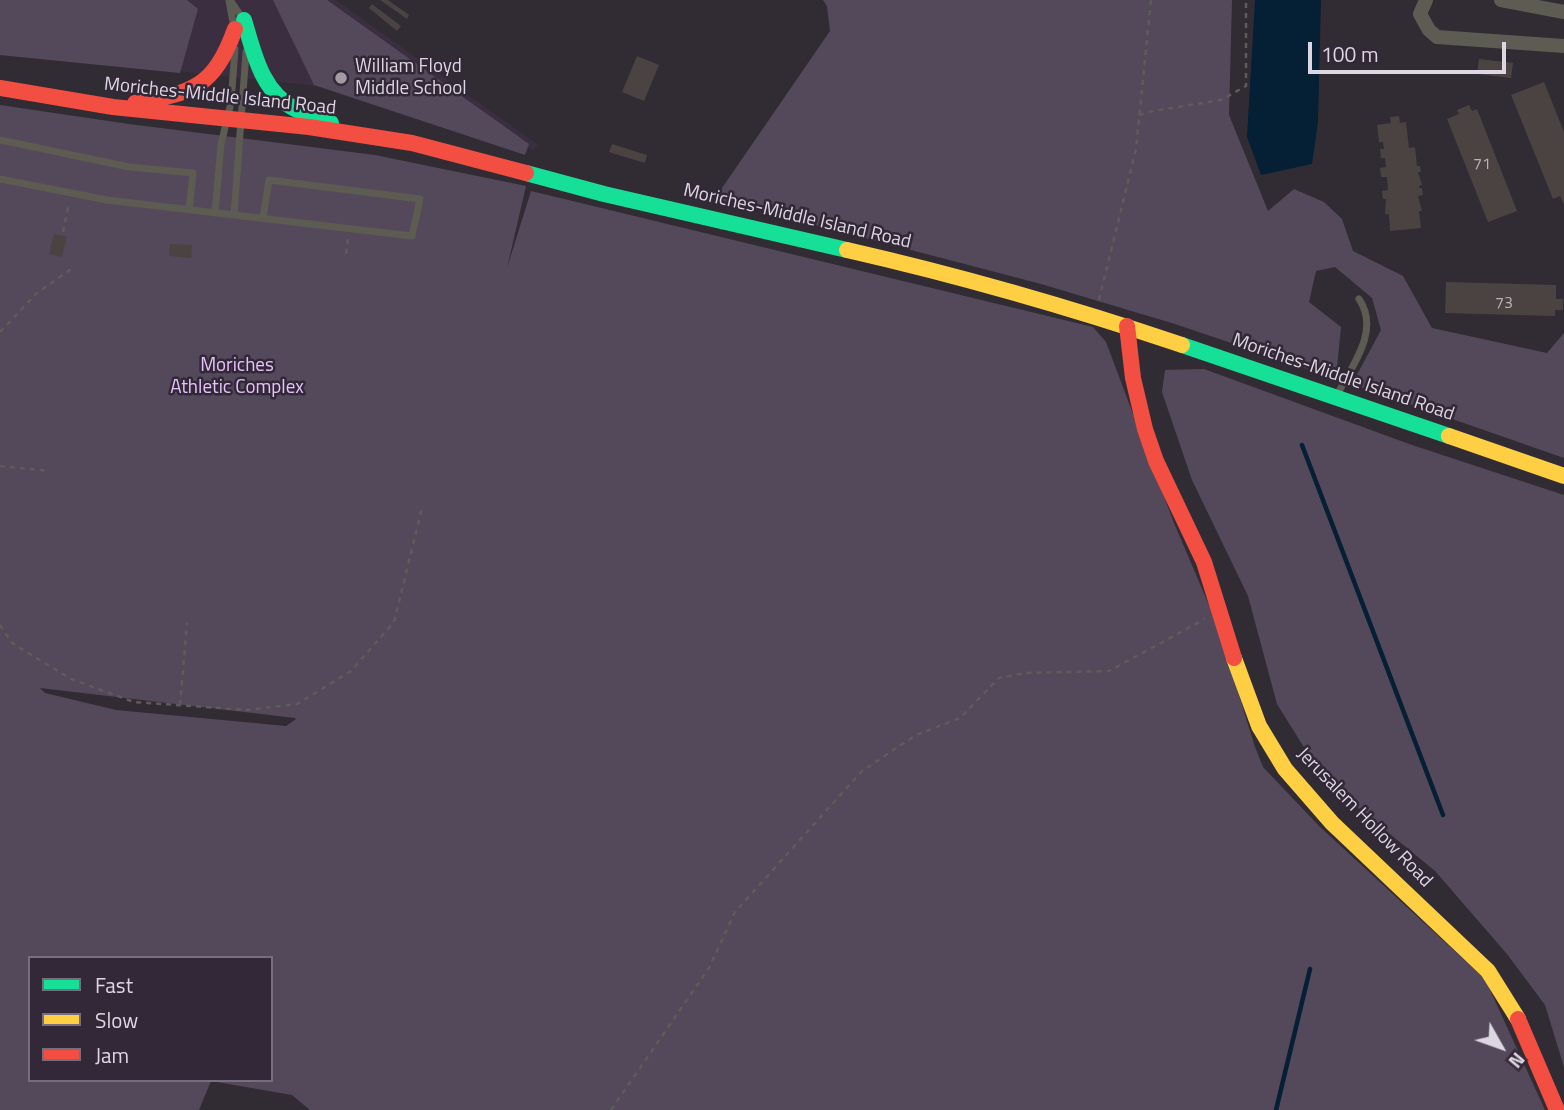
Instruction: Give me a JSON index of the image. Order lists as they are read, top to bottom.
{
  "streets": {
    "main road": ["Moriches-Middle Island Road", "Jerusalem Hollow Road"]
  },
  "crossings": [
    ["Moriches-Middle Island Road", "Jerusalem Hollow Road"]
  ],
  "parks": ["Moriches Athletic Complex"],
  "places": ["William Floyd Middle School"],
  "house_numbers": ["71", "73"],
  "legend": ["Fast", "Slow", "Jam"],
  "scale_bar": "100 m",
  "north": "bottom right"
}
